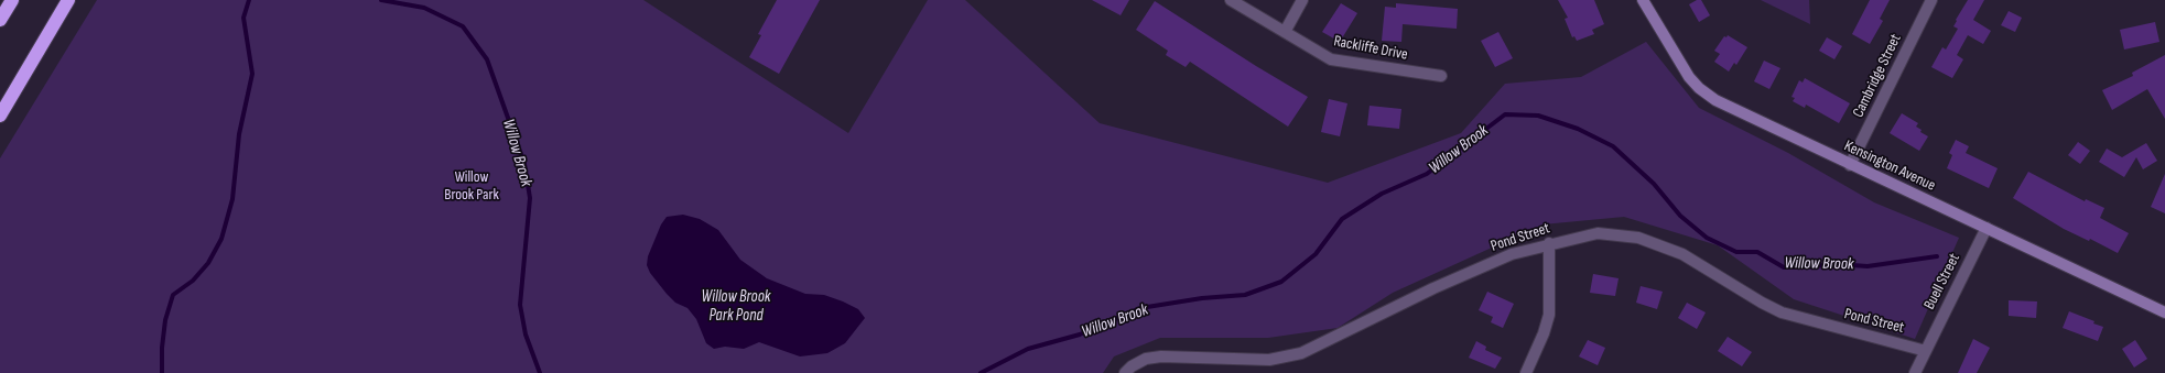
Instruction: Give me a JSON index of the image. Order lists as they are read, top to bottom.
{
  "streets": {
    "main road": ["Kensington Avenue"],
    "street": [
      "Rackliffe Drive",
      "Cambridge Street",
      "Pond Street",
      "Buell Street"
    ]
  },
  "crossings": [
    ["Cambridge Street", "Kensington Avenue"],
    ["Kensington Avenue", "Buell Street"],
    ["Pond Street", "Buell Street"]
  ],
  "water": ["Willow Brook", "Willow Brook Park Pond"],
  "parks": ["Willow Brook Park"]
}
